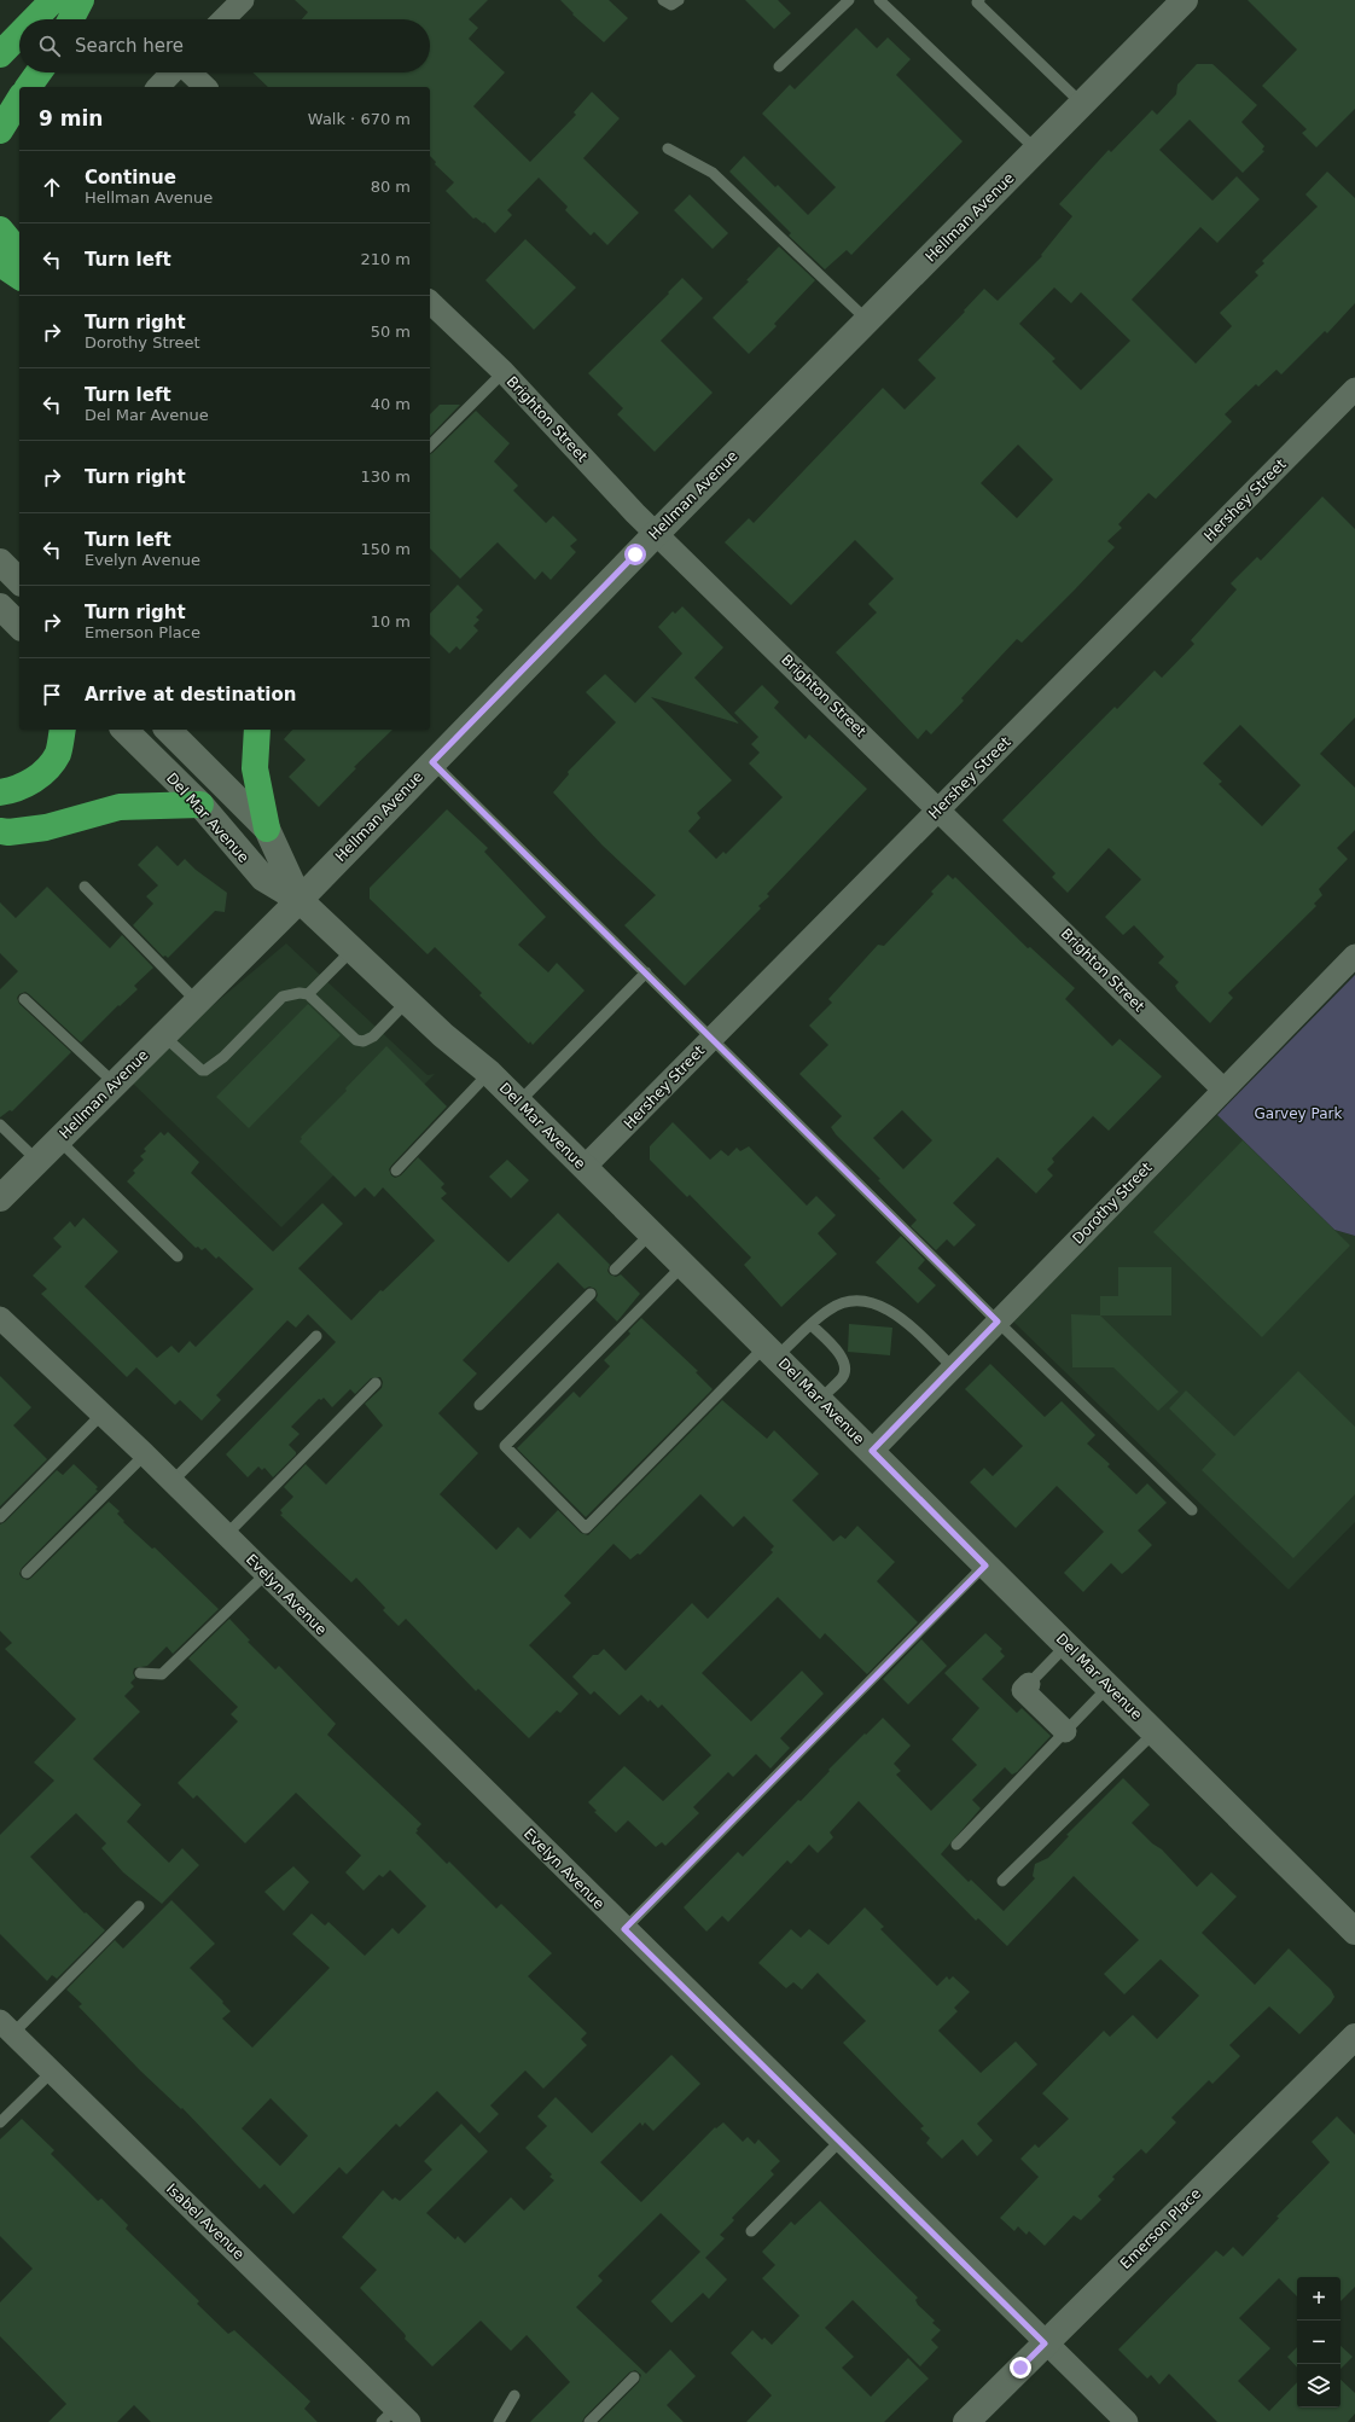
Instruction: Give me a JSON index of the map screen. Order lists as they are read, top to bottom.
{
  "streets": {
    "street": [
      "Hellman Avenue",
      "Brighton Street",
      "Hershey Street",
      "Del Mar Avenue",
      "Dorothy Street",
      "Evelyn Avenue",
      "Isabel Avenue",
      "Emerson Place"
    ]
  },
  "crossings": [
    ["Hellman Avenue", "Brighton Street"],
    ["Hellman Avenue", "Del Mar Avenue"],
    ["Brighton Street", "Hershey Street"],
    ["Brighton Street", "Dorothy Street"],
    ["Hershey Street", "Del Mar Avenue"],
    ["Del Mar Avenue", "Dorothy Street"],
    ["Evelyn Avenue", "Emerson Place"]
  ],
  "parks": ["Garvey Park"],
  "page": {
    "search": "Search here",
    "heading": ["9 min", "Walk · 670 m"],
    "list": [
      ["Continue", "Hellman Avenue", "80 m"],
      ["Turn left", "210 m"],
      ["Turn right", "Dorothy Street", "50 m"],
      ["Turn left", "Del Mar Avenue", "40 m"],
      ["Turn right", "130 m"],
      ["Turn left", "Evelyn Avenue", "150 m"],
      ["Turn right", "Emerson Place", "10 m"],
      "Arrive at destination"
    ],
    "map_buttons": ["+", "−"]
  }
}
